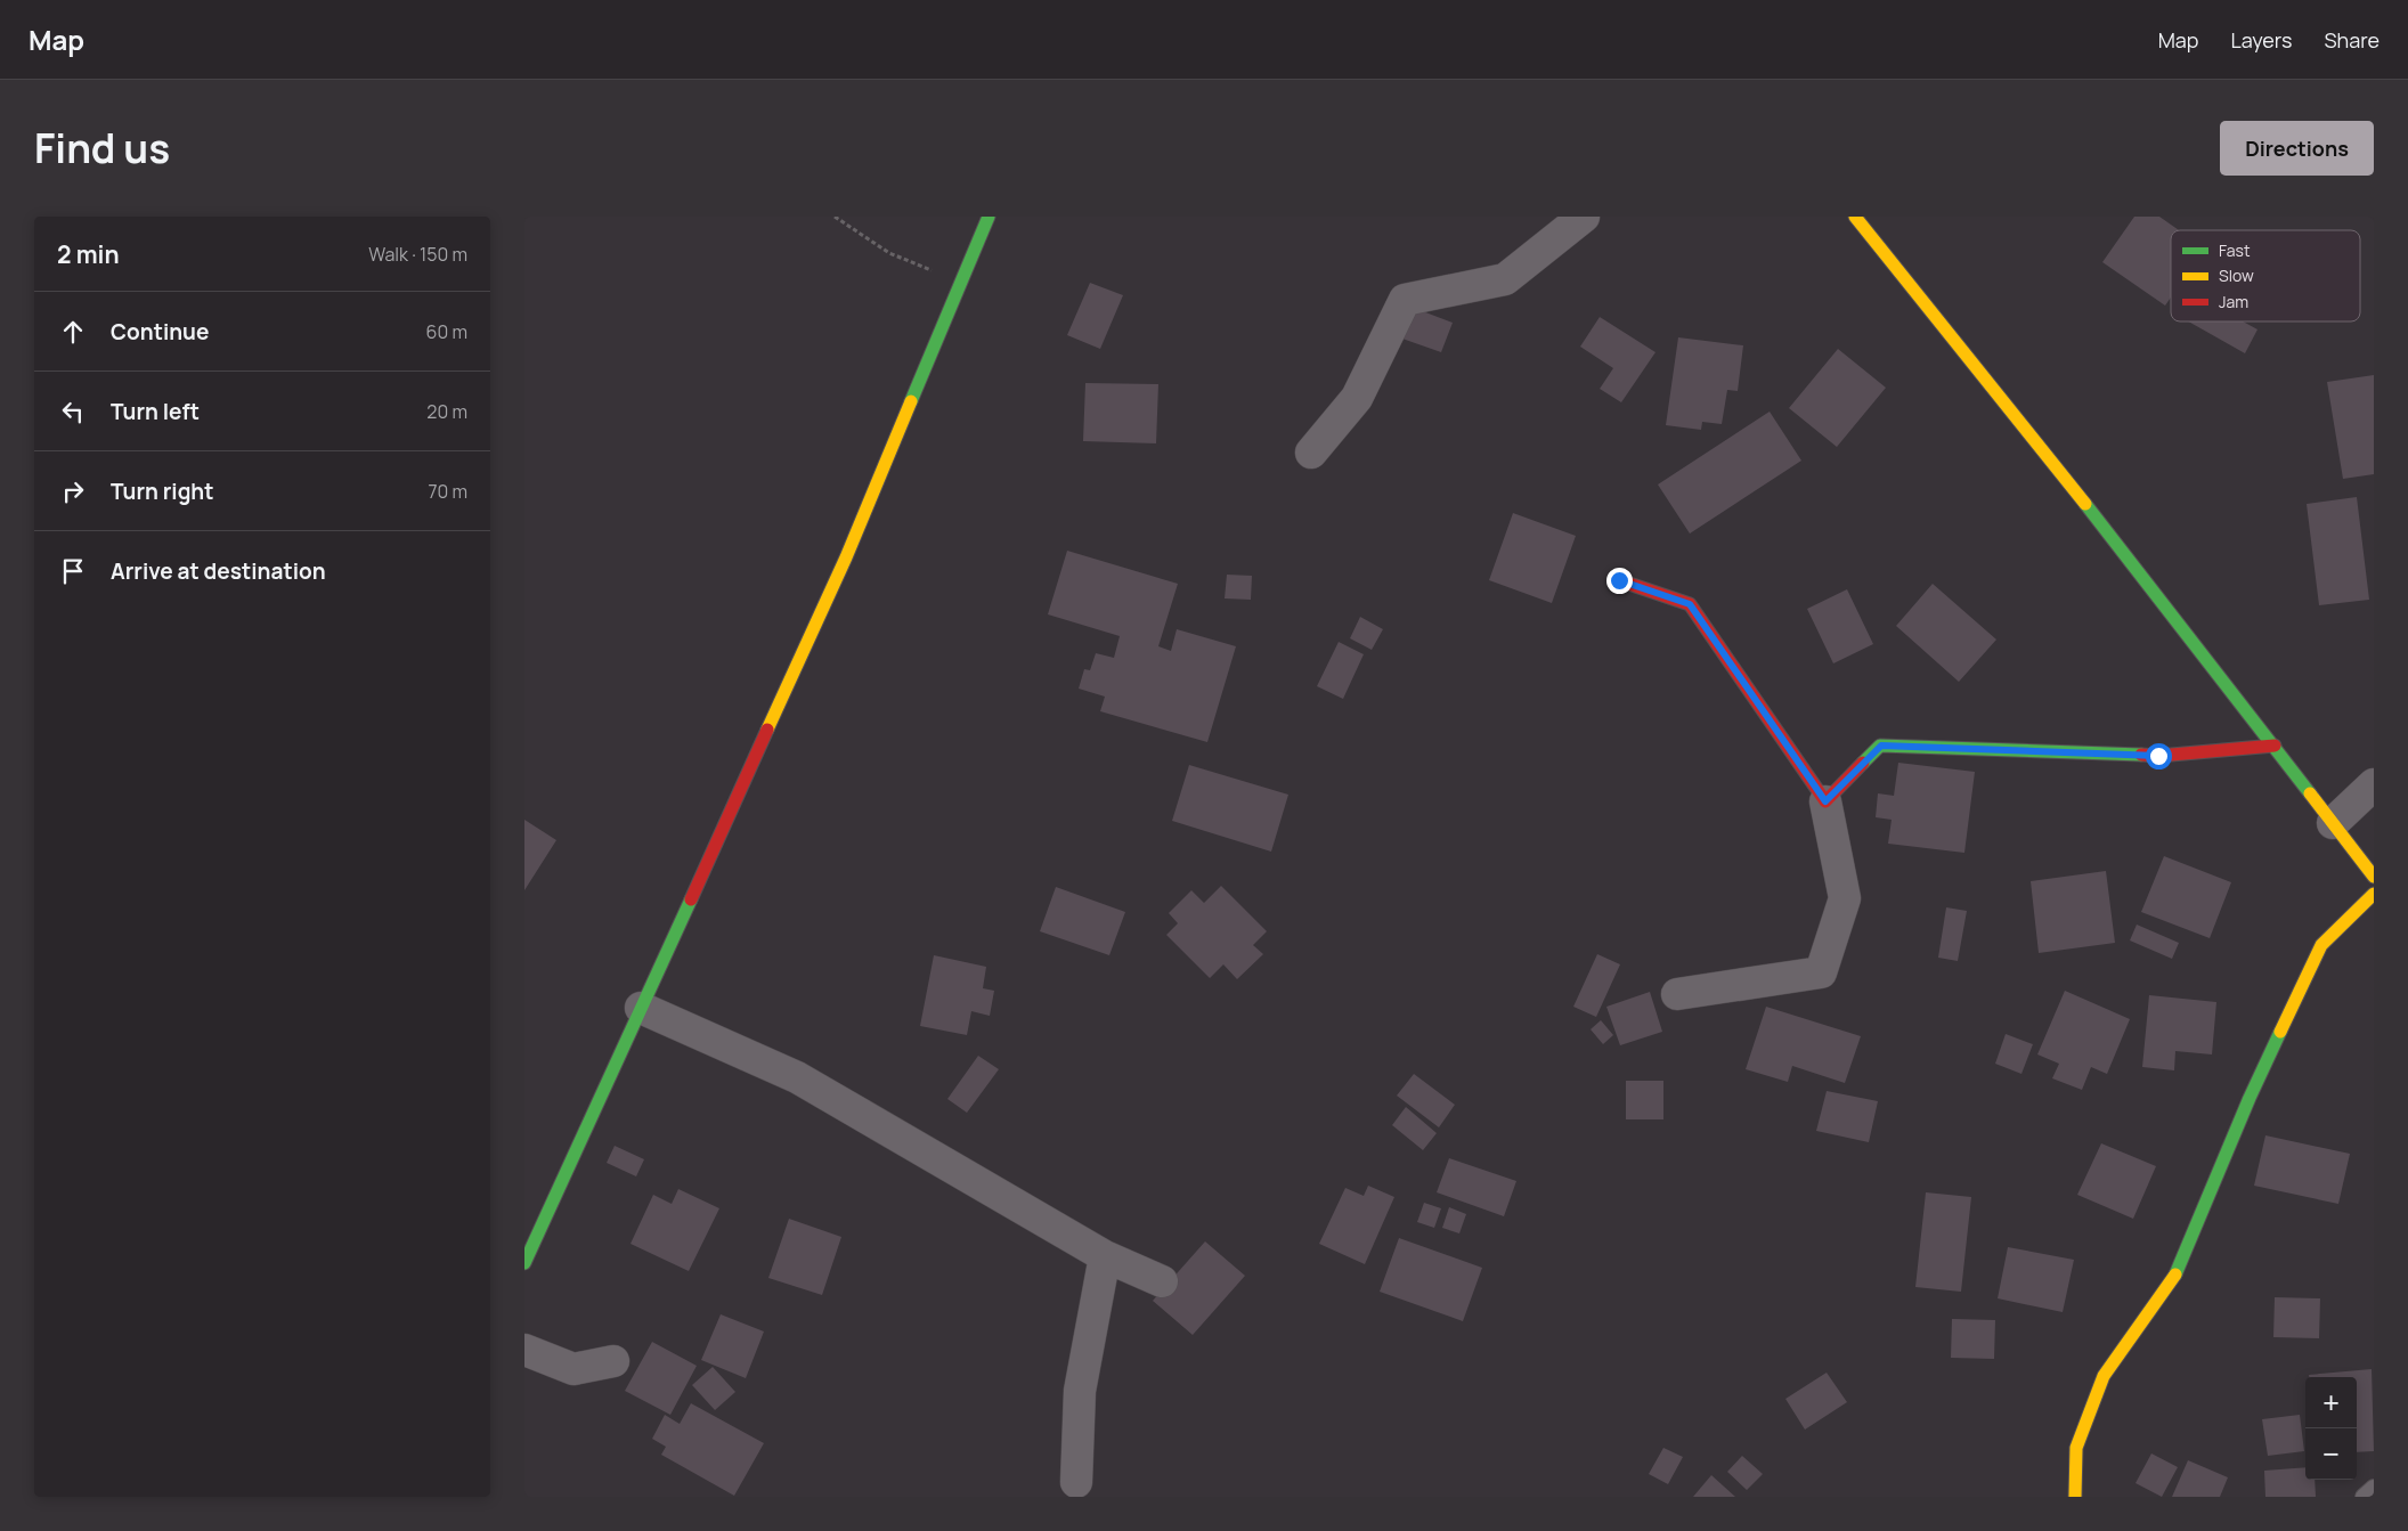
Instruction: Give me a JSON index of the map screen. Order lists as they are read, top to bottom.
{
  "legend": ["Fast", "Slow", "Jam"],
  "page": {
    "header": "Map",
    "nav": ["Map", "Layers", "Share"],
    "title": "Find us",
    "buttons": "Directions",
    "heading": ["2 min", "Walk · 150 m"],
    "list": [
      ["Continue", "60 m"],
      ["Turn left", "20 m"],
      ["Turn right", "70 m"],
      "Arrive at destination"
    ],
    "map_buttons": ["+", "−"]
  }
}
